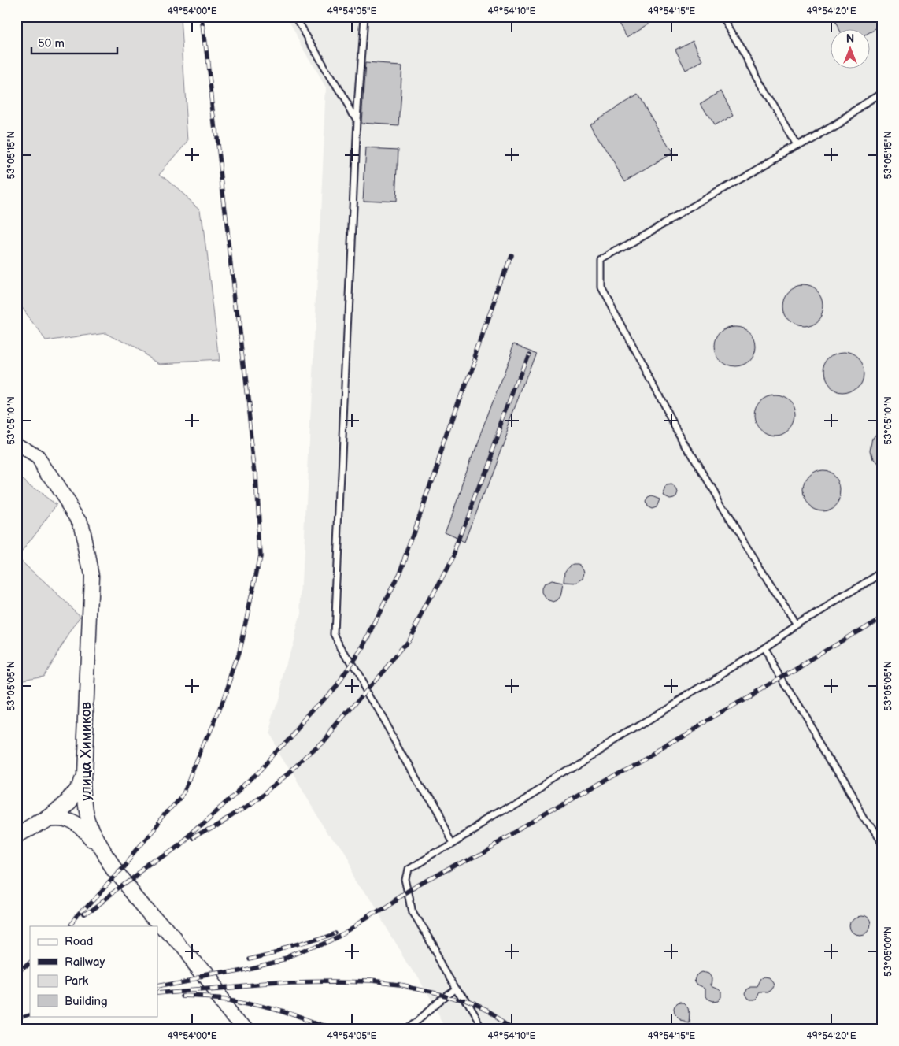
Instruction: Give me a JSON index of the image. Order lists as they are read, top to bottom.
{
  "streets": {
    "street": ["улица Химиков"]
  },
  "legend": [
    "Road",
    "Railway",
    "Park",
    "Building"
  ],
  "scale_bar": "50 m",
  "north": "top",
  "coordinates": [
    "49°54'00\"E",
    "49°54'05\"E",
    "49°54'10\"E",
    "49°54'15\"E",
    "49°54'20\"E",
    "53°05'15\"N",
    "53°05'10\"N",
    "53°05'05\"N",
    "53°05'00\"N"
  ]
}
